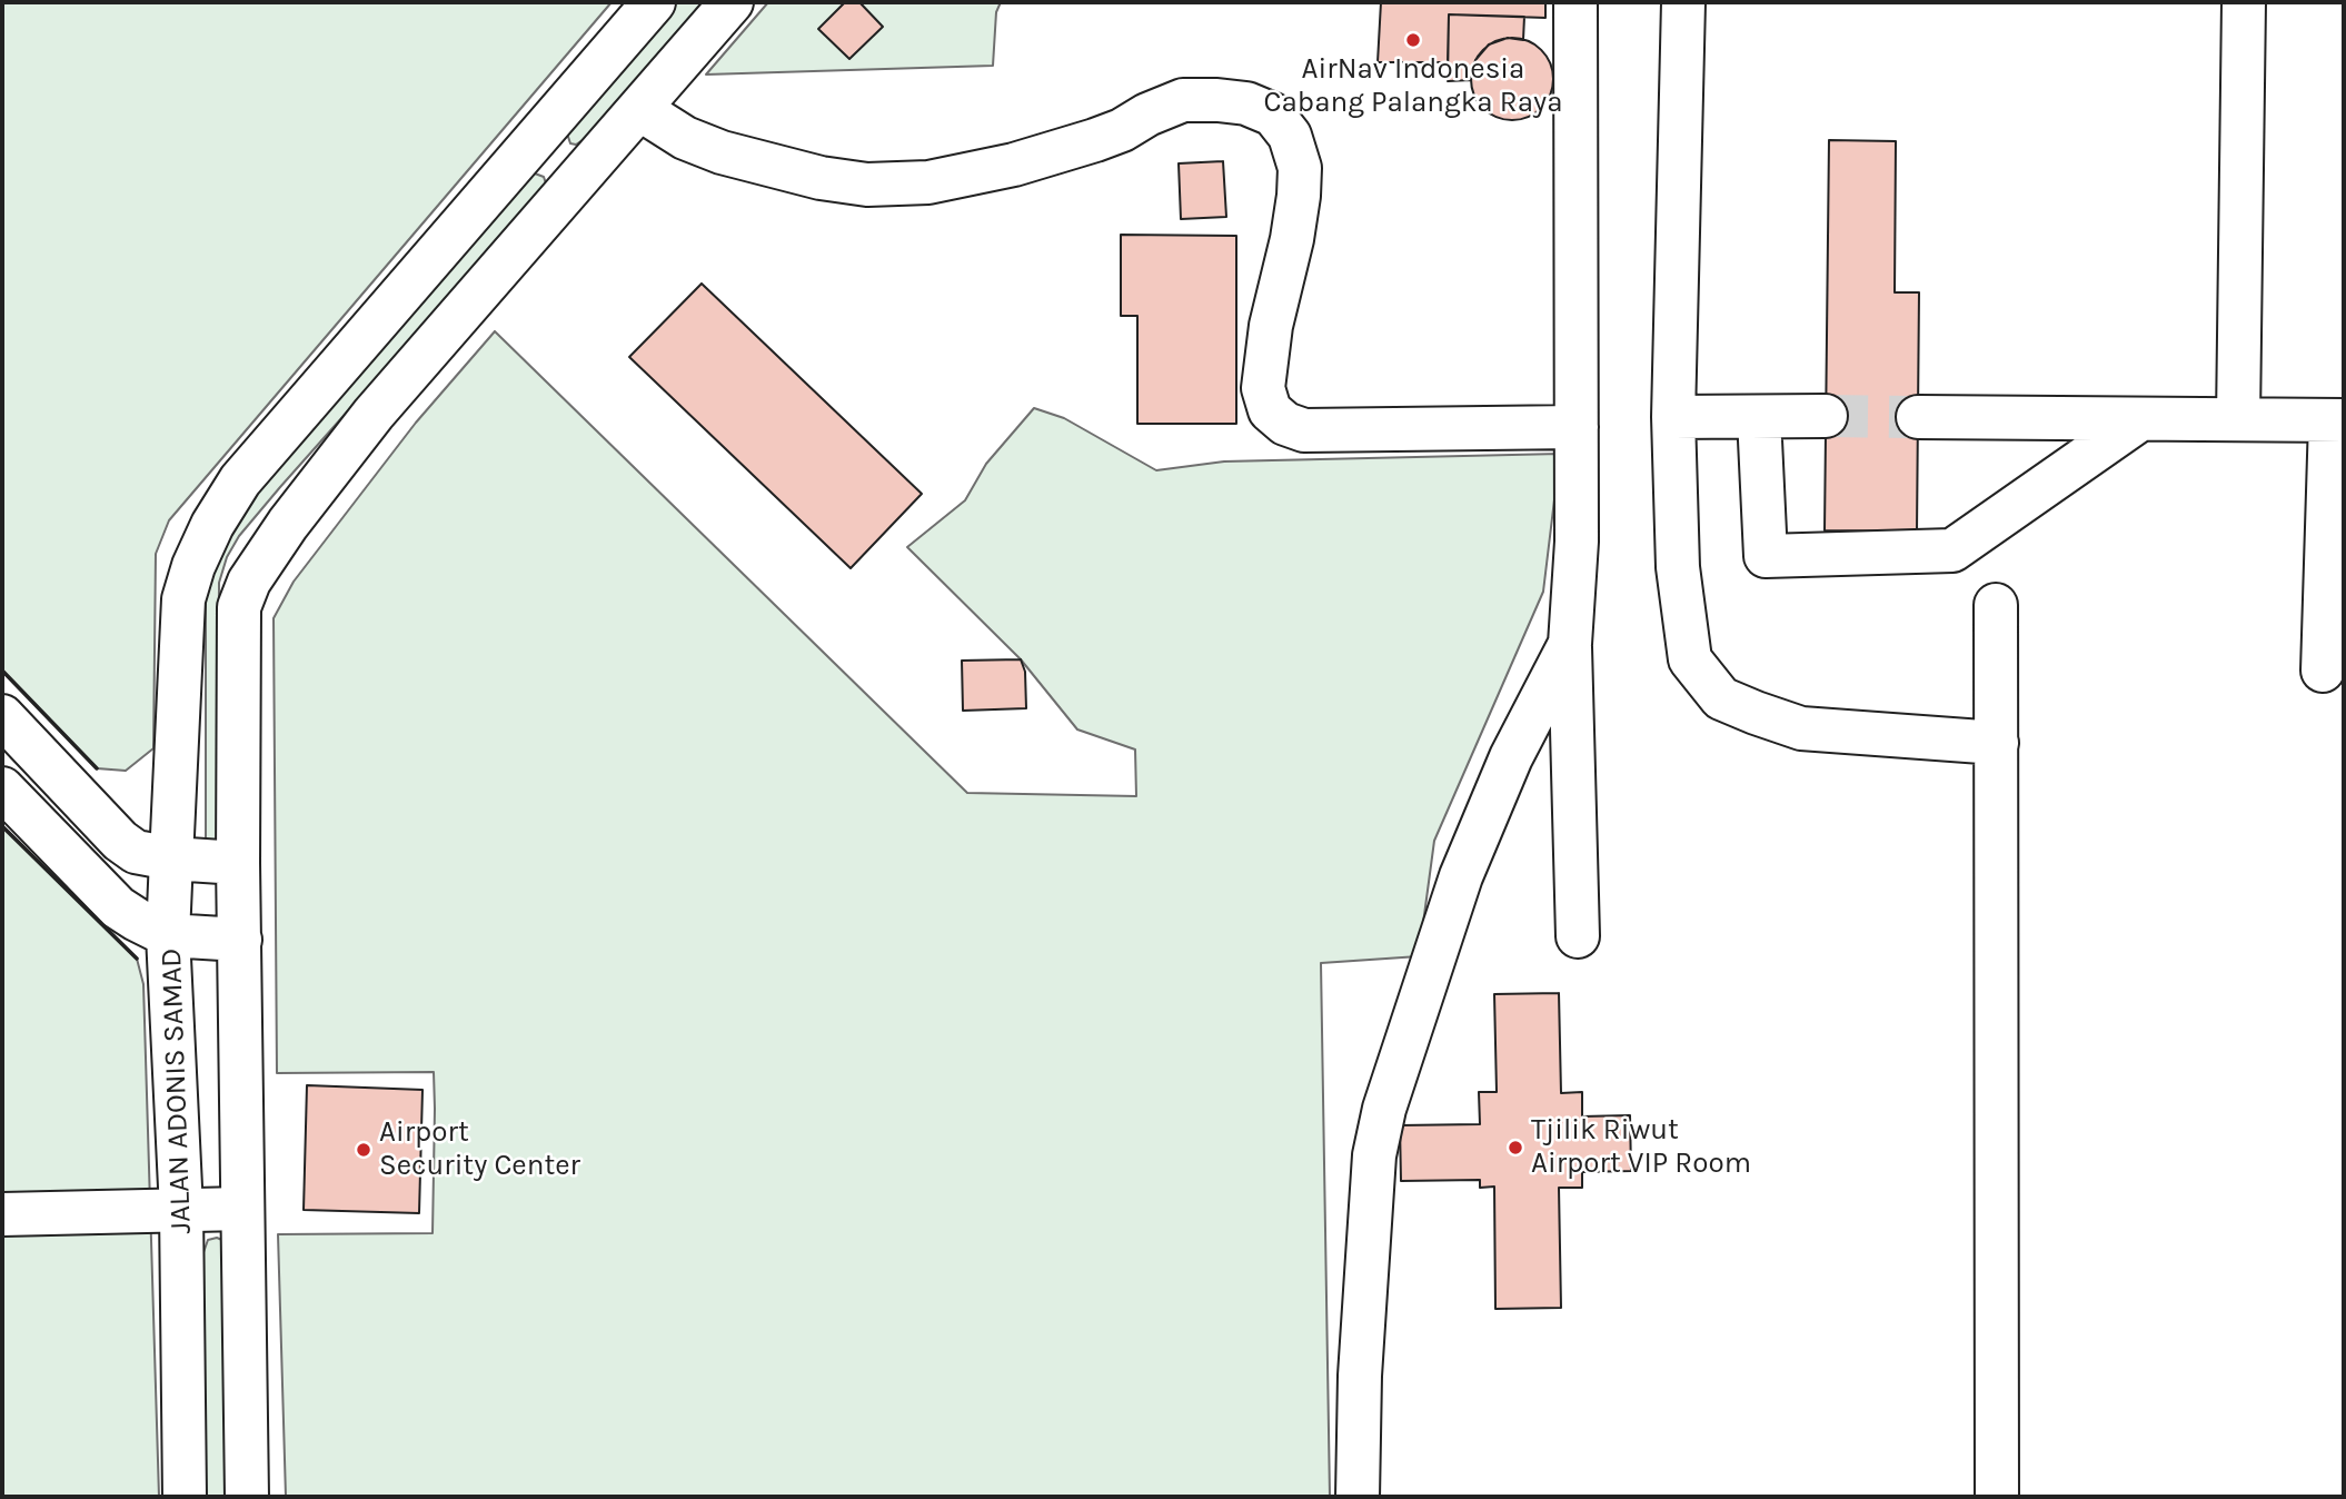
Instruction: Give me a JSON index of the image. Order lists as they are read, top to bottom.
{
  "streets": {
    "main road": ["JALAN ADONIS SAMAD"]
  },
  "places": ["AirNav Indonesia Cabang Palangka Raya", "Tjilik Riwut Airport VIP Room", "Airport Security Center"]
}
